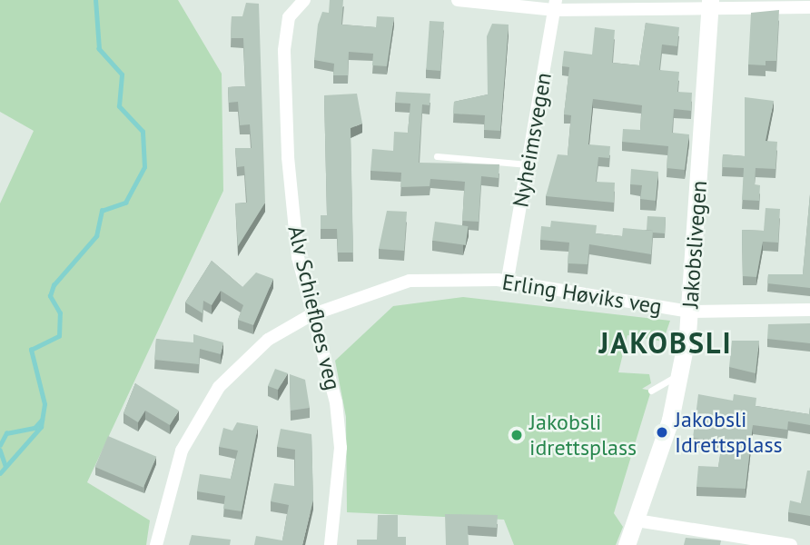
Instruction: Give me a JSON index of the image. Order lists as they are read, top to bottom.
{
  "streets": {
    "street": [
      "Nyheimsvegen",
      "Jakobslivegen",
      "Erling Høviks veg",
      "Alv Schiefloes veg"
    ]
  },
  "crossings": [
    ["Nyheimsvegen", "Erling Høviks veg"],
    ["Jakobslivegen", "Erling Høviks veg"],
    ["Erling Høviks veg", "Alv Schiefloes veg"]
  ],
  "districts": ["JAKOBSLI"],
  "places": ["Jakobsli Idrettsplass", "Jakobsli idrettsplass"]
}
